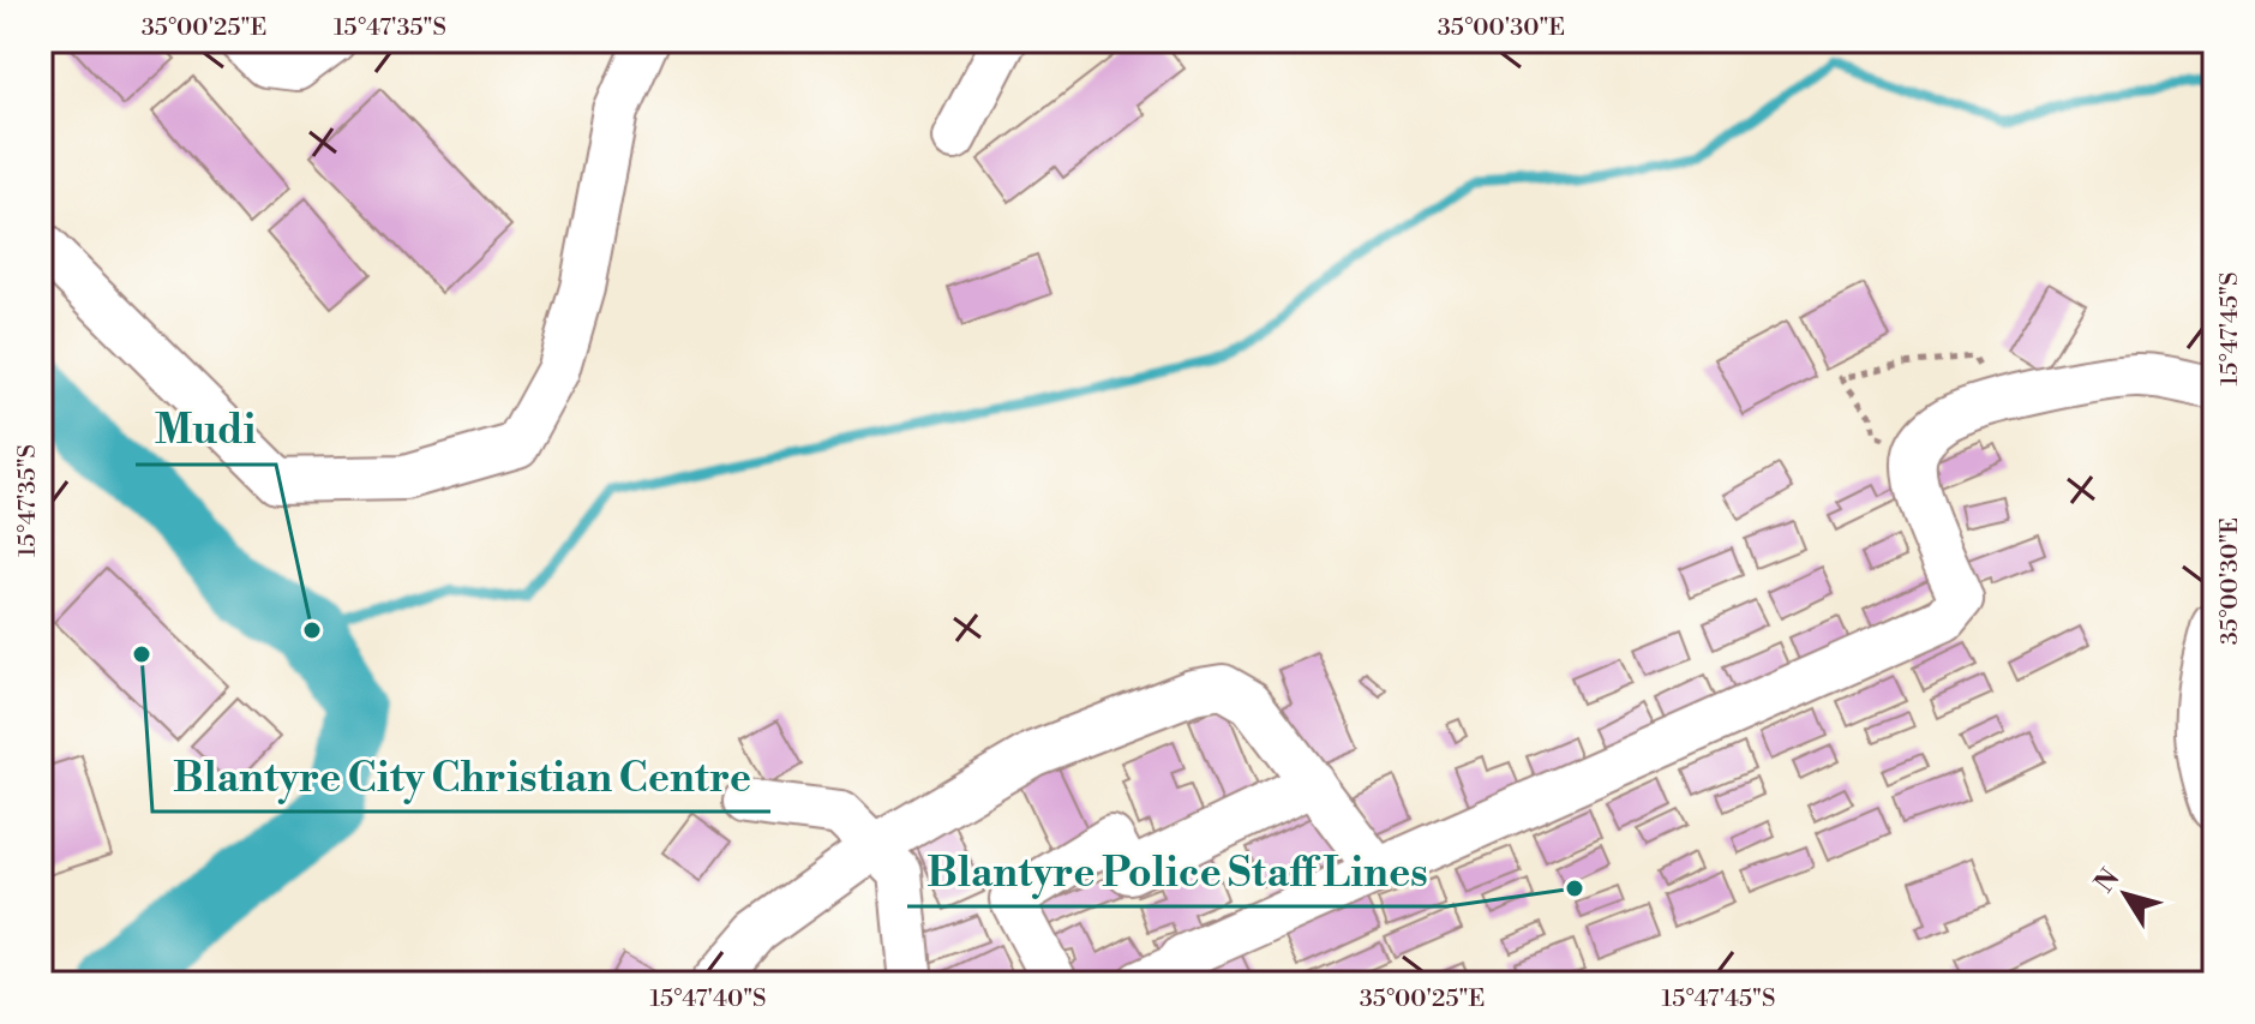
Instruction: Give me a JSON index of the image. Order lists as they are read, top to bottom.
{
  "places": ["Mudi", "Blantyre City Christian Centre", "Blantyre Police Staff Lines"],
  "north": "top left",
  "coordinates": [
    "35°00'25\"E",
    "15°47'35\"S",
    "35°00'30\"E",
    "15°47'45\"S",
    "15°47'40\"S"
  ]
}
